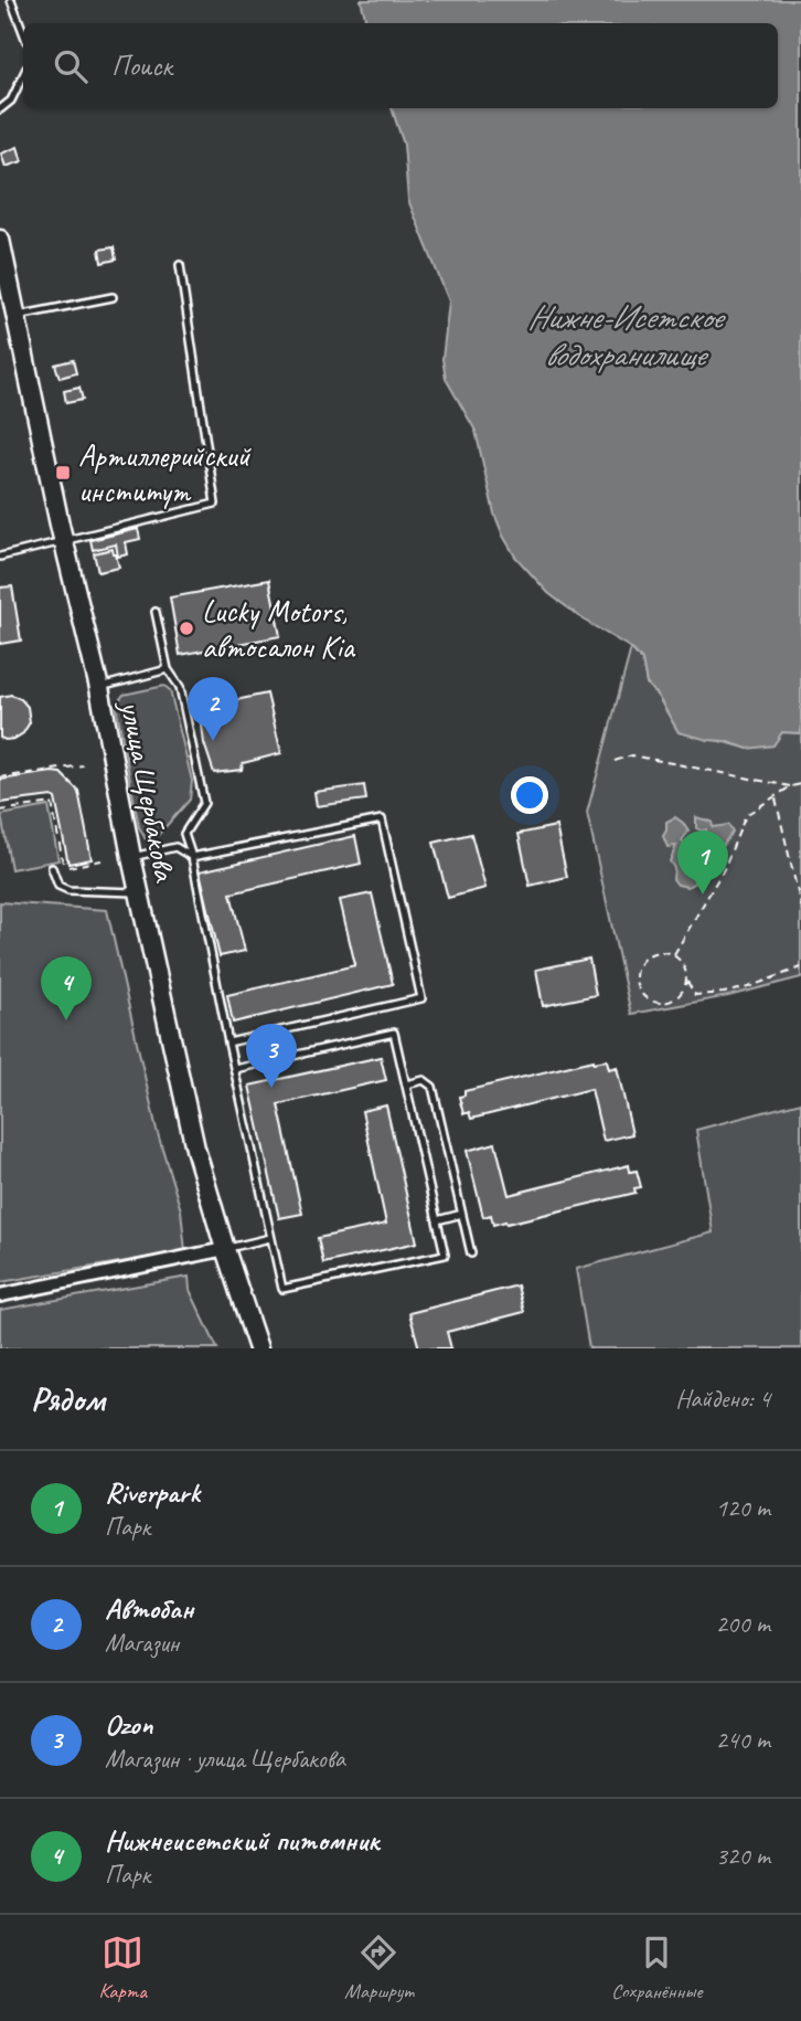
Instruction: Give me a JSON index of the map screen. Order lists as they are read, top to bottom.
{
  "streets": {
    "main road": ["улица Щербакова"]
  },
  "water": ["Нижне-Исетское водохранилище"],
  "places": {
    "transit": ["Артиллерийский институт"],
    "other": ["Lucky Motors, автосалон Kia"]
  },
  "page": {
    "search": "Поиск",
    "pins": [
      "2",
      "1",
      "4",
      "3"
    ],
    "heading": ["Рядом", "Найдено: 4"],
    "list": [
      {
        "mark": "1",
        "name": "Riverpark",
        "note": "Парк",
        "value": "120 m"
      },
      {
        "mark": "2",
        "name": "Автобан",
        "note": "Магазин",
        "value": "200 m"
      },
      {
        "mark": "3",
        "name": "Ozon",
        "note": "Магазин · улица Щербакова",
        "value": "240 m"
      },
      {
        "mark": "4",
        "name": "Нижнеисетский питомник",
        "note": "Парк",
        "value": "320 m"
      }
    ],
    "nav": ["Карта", "Маршрут", "Сохранённые"]
  }
}
